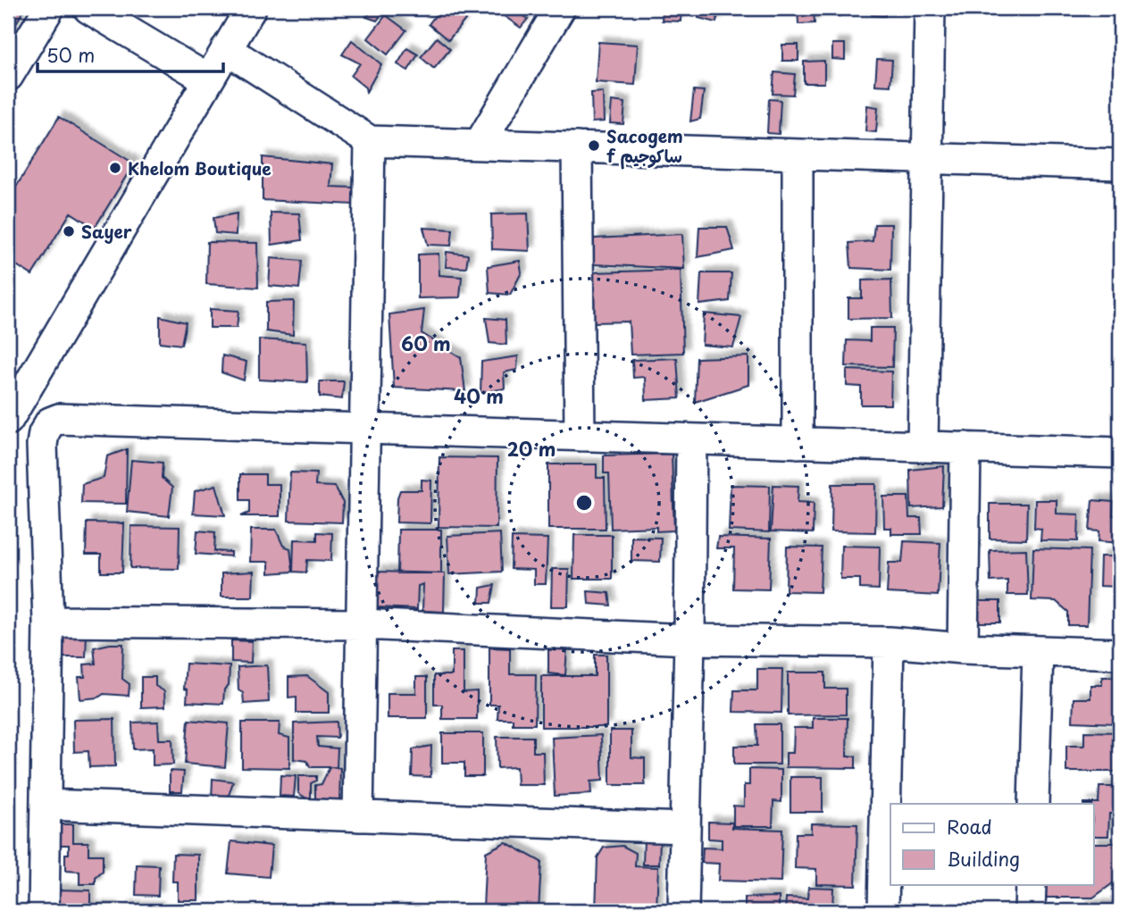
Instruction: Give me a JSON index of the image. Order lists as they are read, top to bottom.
{
  "places": ["Sacogem f ساكوجيم", "Khelom Boutique", "Sayer"],
  "legend": ["Road", "Building"],
  "scale_bar": "50 m",
  "rings": ["60 m", "40 m", "20 m"]
}
